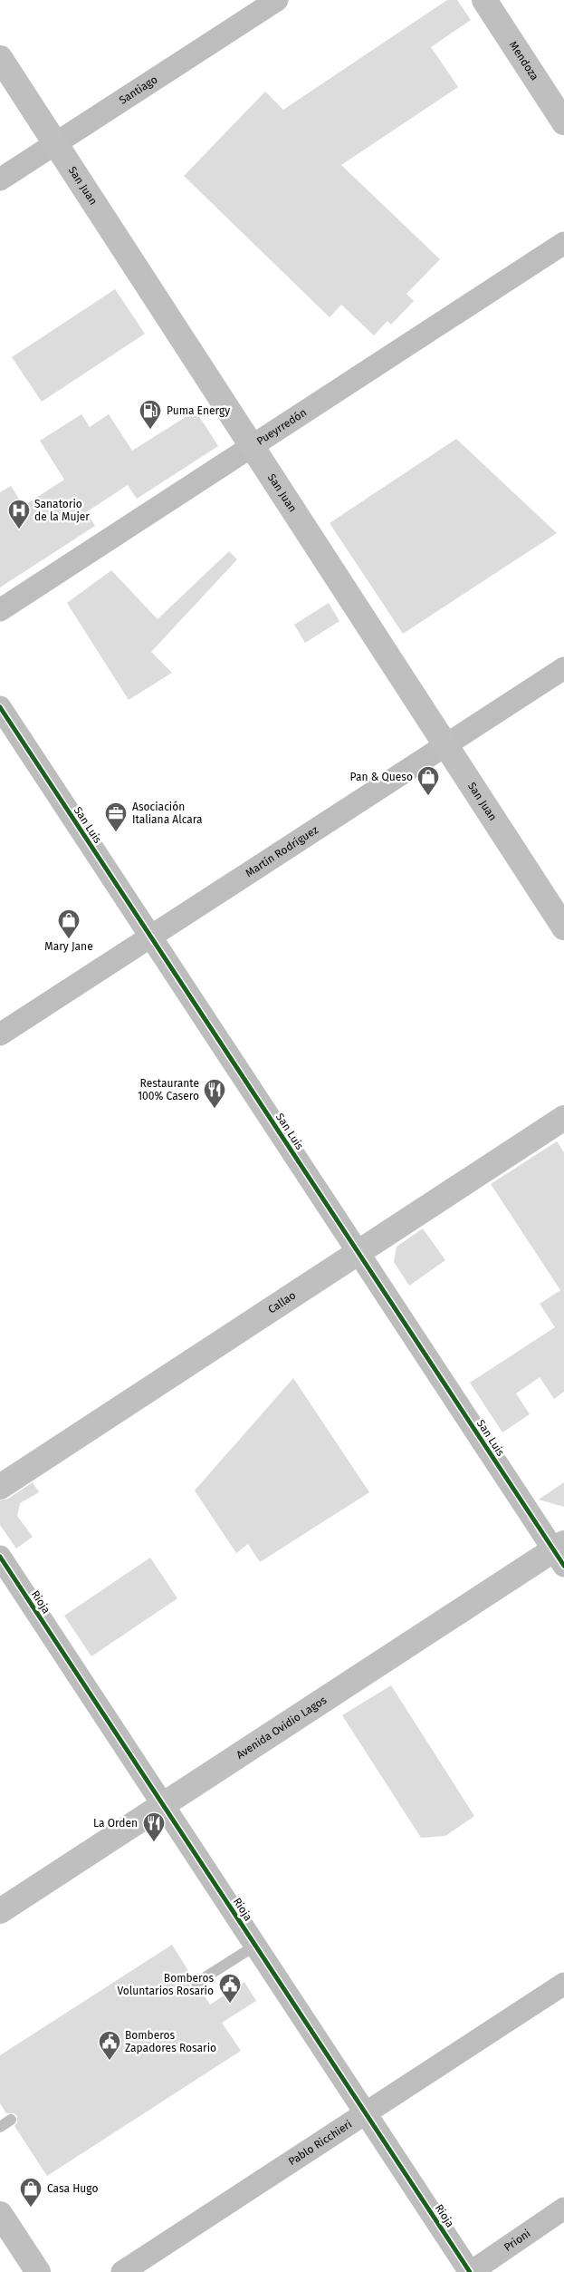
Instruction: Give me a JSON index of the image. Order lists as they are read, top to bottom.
{
  "streets": {
    "main road": [
      "Mendoza",
      "San Juan",
      "Callao",
      "Avenida Ovidio Lagos"
    ],
    "street": [
      "Santiago",
      "Pueyrredón",
      "San Luis",
      "Martín Rodríguez",
      "Rioja",
      "Pablo Ricchieri",
      "Prioni"
    ]
  },
  "crossings": [
    ["Santiago", "San Juan"],
    ["San Juan", "Pueyrredón"],
    ["San Juan", "Martín Rodríguez"],
    ["San Luis", "Martín Rodríguez"],
    ["San Luis", "Callao"],
    ["San Luis", "Avenida Ovidio Lagos"],
    ["Rioja", "Avenida Ovidio Lagos"],
    ["Rioja", "Pablo Ricchieri"],
    ["Rioja", "Prioni"]
  ],
  "places": {
    "fuel station": ["Puma Energy"],
    "hospital": ["Sanatorio de la Mujer"],
    "shop": ["Pan & Queso", "Mary Jane", "Casa Hugo"],
    "office": ["Asociación Italiana Alcara"],
    "restaurant": ["Restaurante 100% Casero", "La Orden"],
    "public building": ["Bomberos Voluntarios Rosario", "Bomberos Zapadores Rosario"]
  }
}
